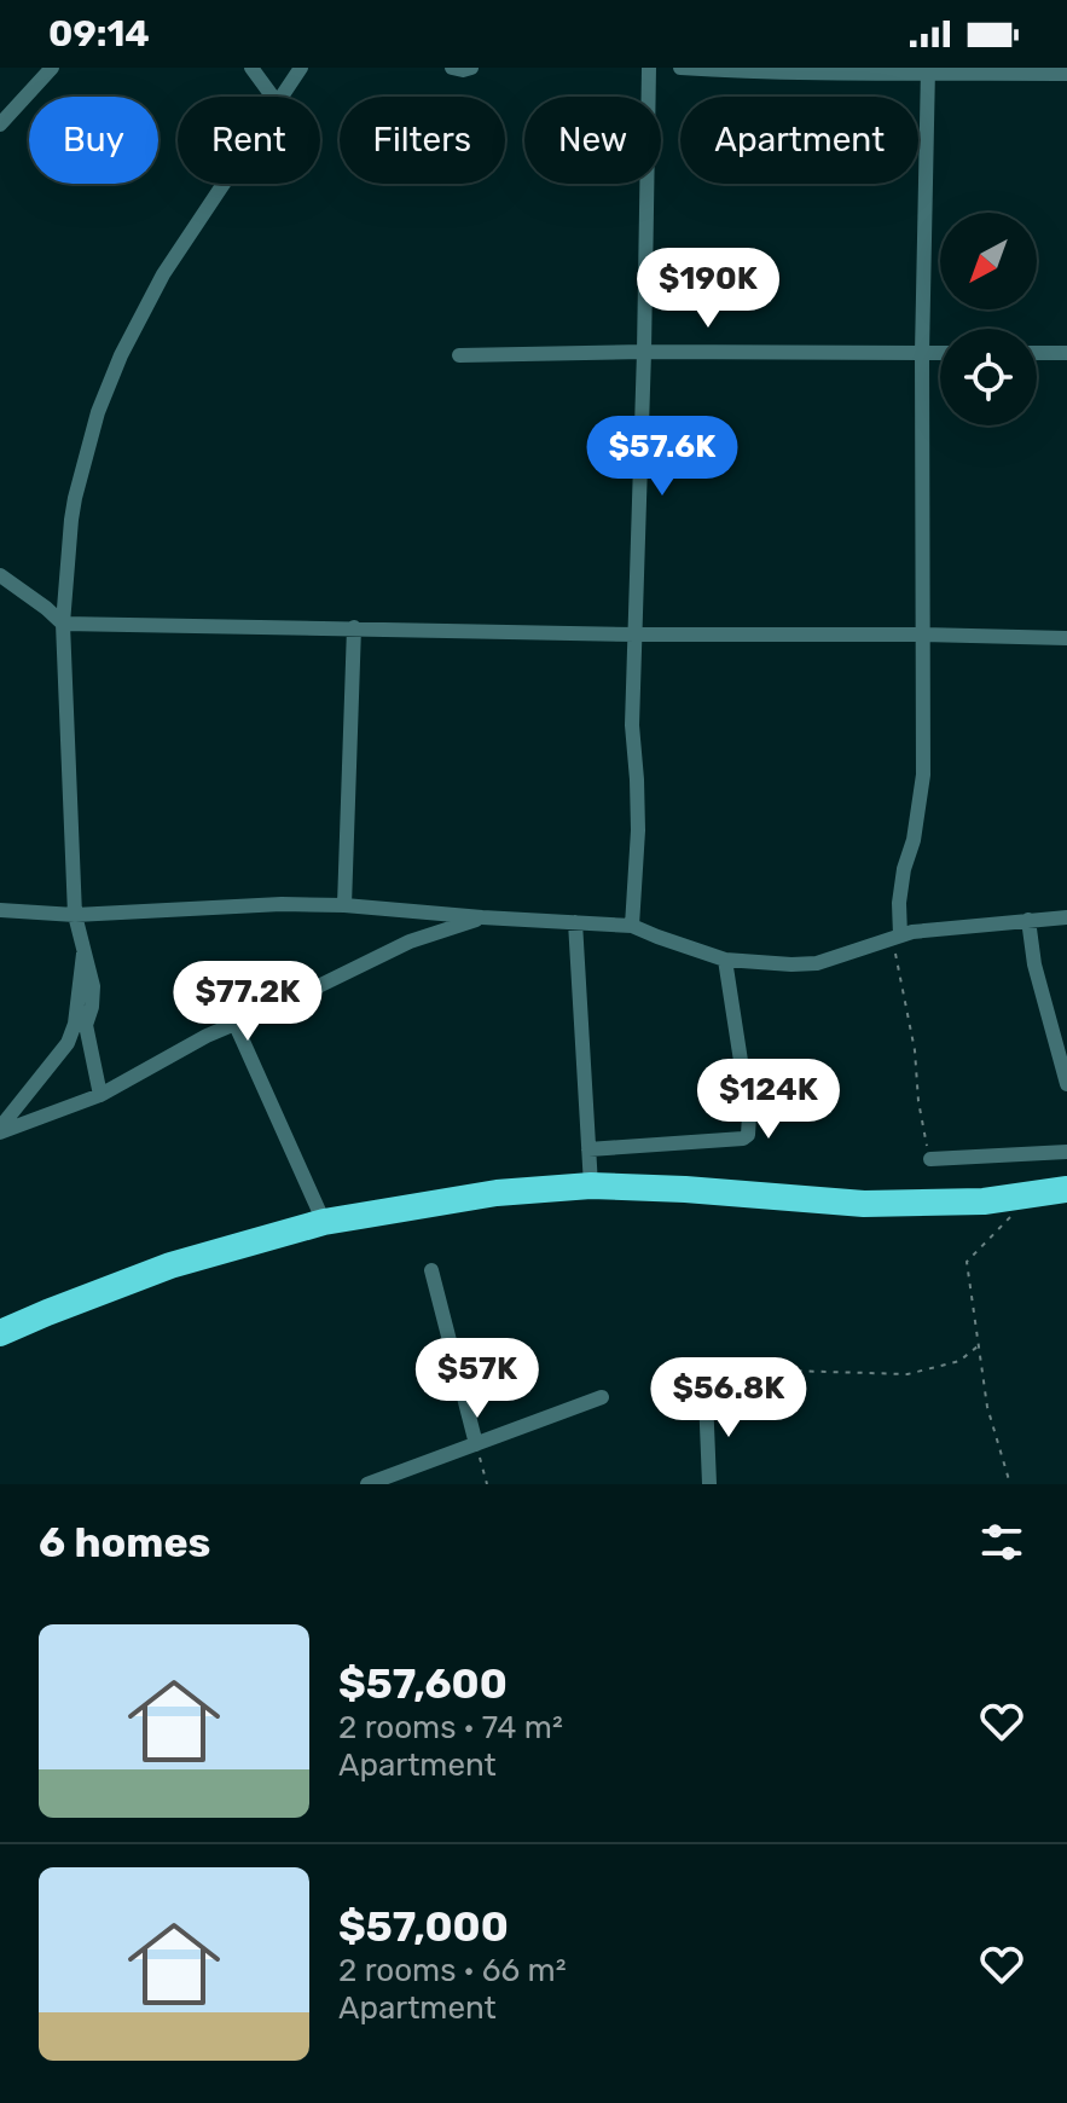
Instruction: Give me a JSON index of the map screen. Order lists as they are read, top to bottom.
{
  "north": "bottom left",
  "page": {
    "status": "09:14",
    "chip": [
      "Buy",
      "Rent",
      "Filters",
      "New",
      "Apartment"
    ],
    "price": [
      "$190K",
      "$57.6K",
      "$77.2K",
      "$124K",
      "$57K",
      "$56.8K"
    ],
    "heading": "6 homes",
    "list": [
      {
        "name": "$57,600",
        "note": "2 rooms · 74 m² · Apartment"
      },
      {
        "name": "$57,000",
        "note": "2 rooms · 66 m² · Apartment"
      }
    ]
  }
}
